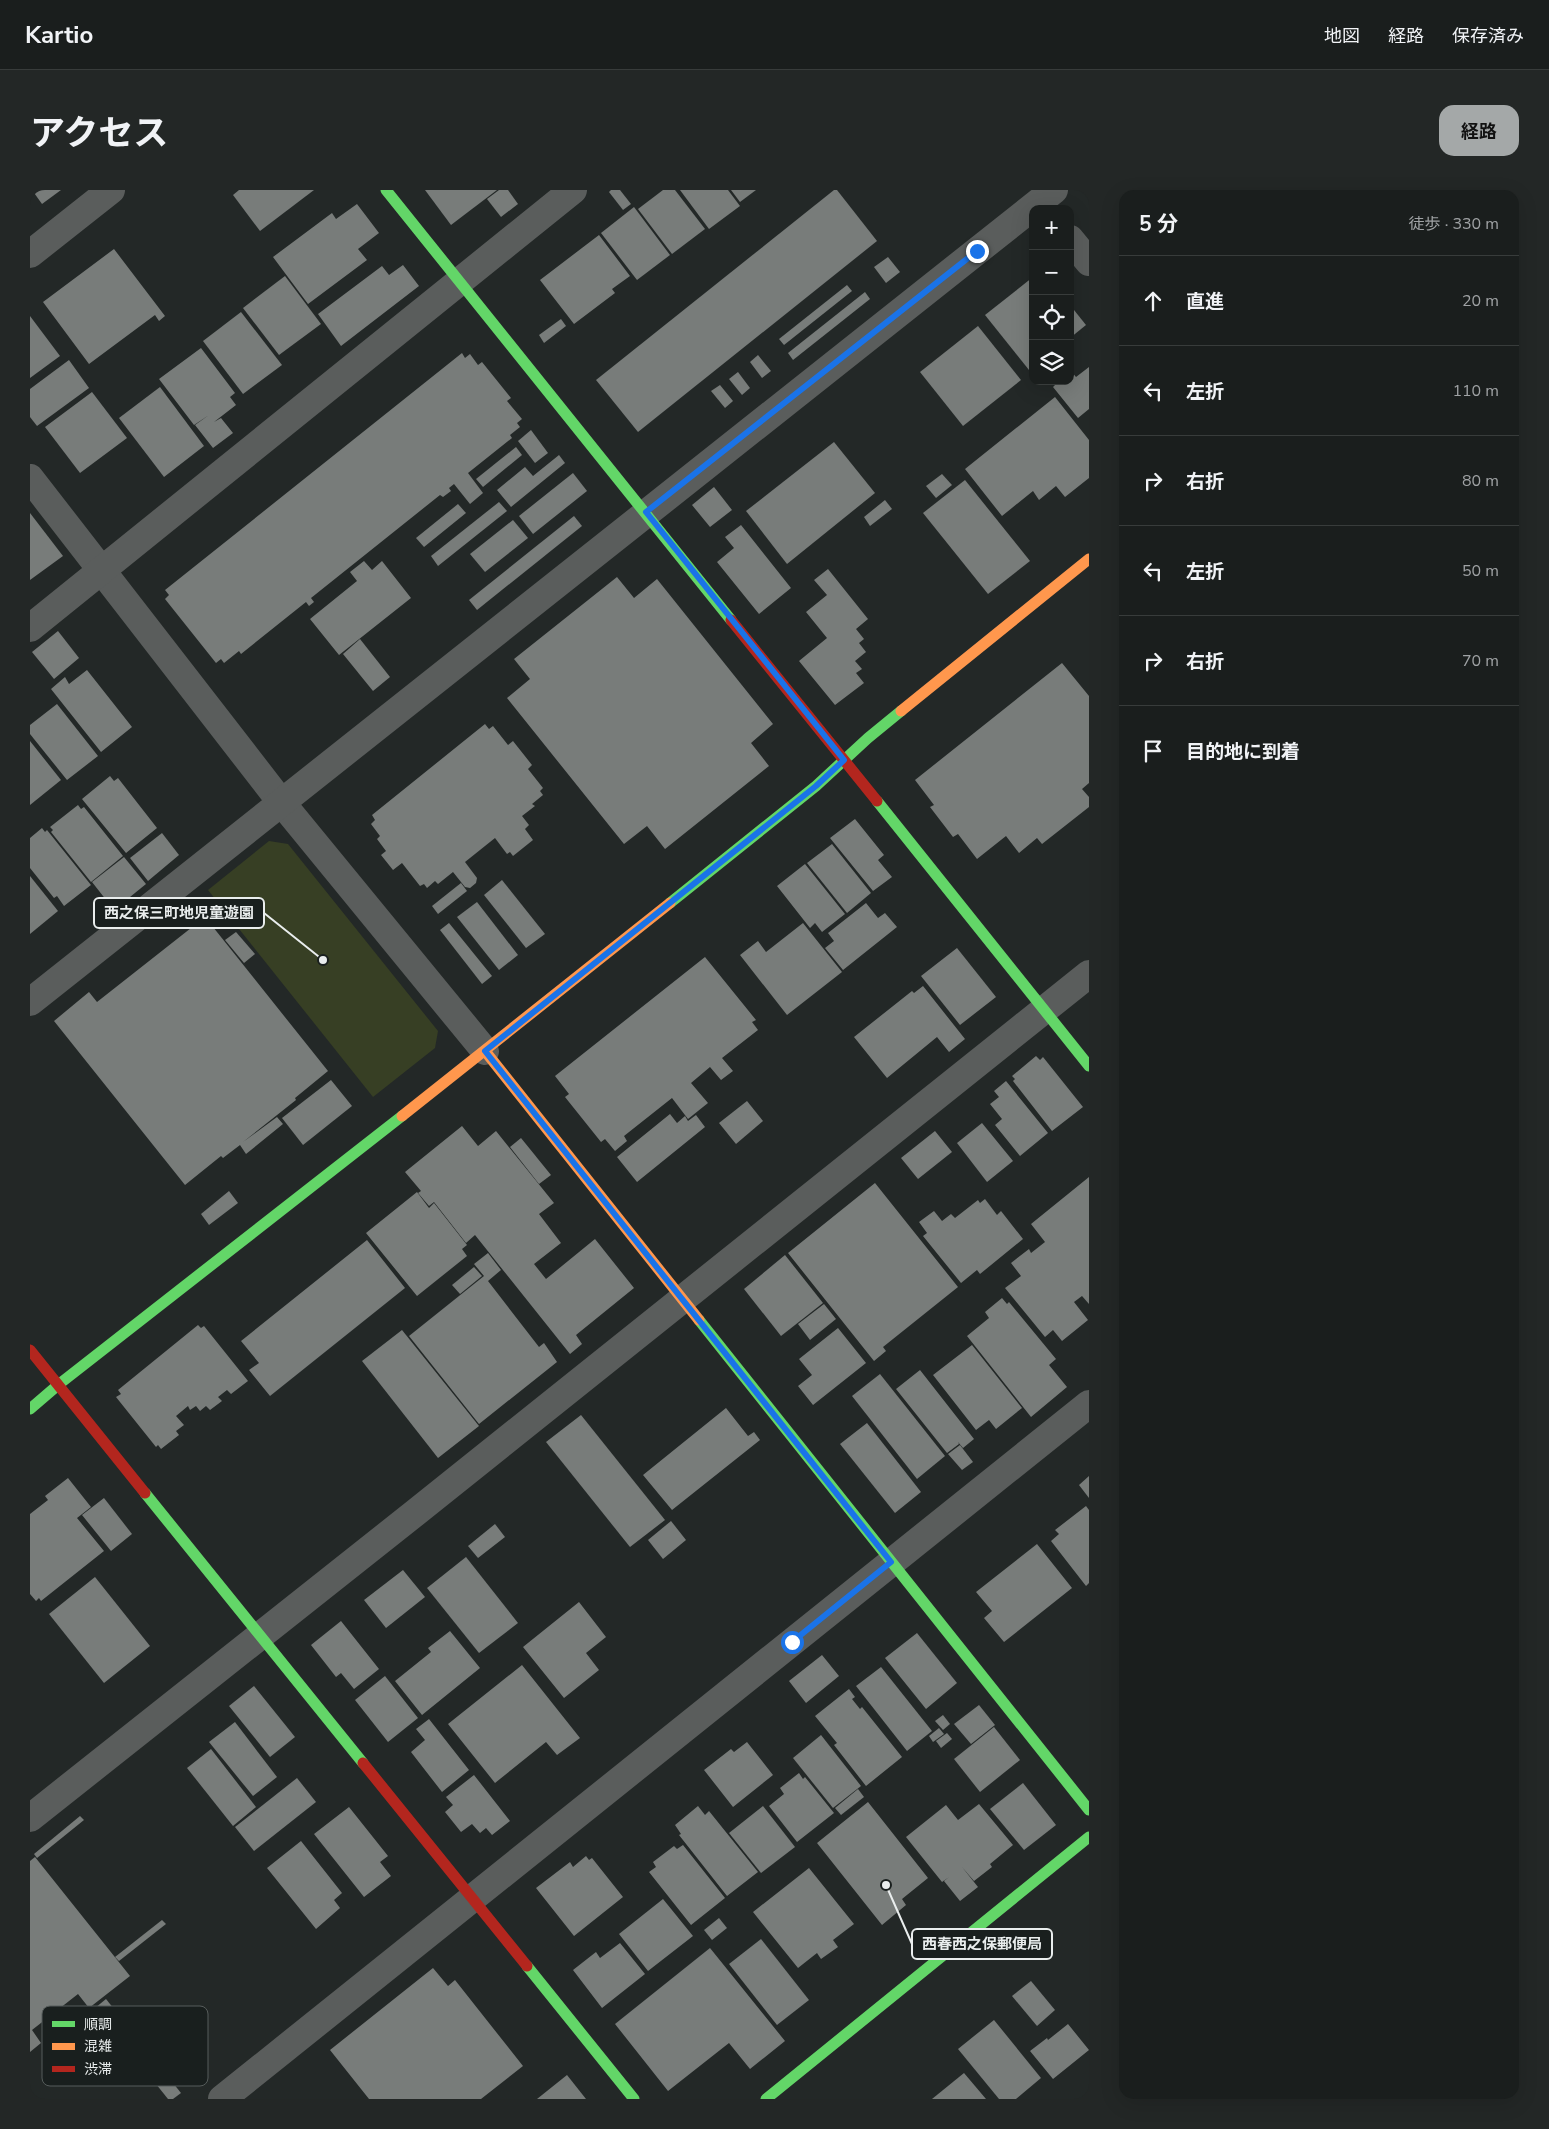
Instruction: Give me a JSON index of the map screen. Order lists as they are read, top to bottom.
{
  "places": ["西之保三町地児童遊園", "西春西之保郵便局"],
  "legend": ["順調", "混雑", "渋滞"],
  "page": {
    "header": "Kartio",
    "nav": ["地図", "経路", "保存済み"],
    "title": "アクセス",
    "buttons": "経路",
    "heading": ["5 分", "徒歩 · 330 m"],
    "map_buttons": ["+", "−"],
    "list": [
      ["直進", "20 m"],
      ["左折", "110 m"],
      ["右折", "80 m"],
      ["左折", "50 m"],
      ["右折", "70 m"],
      "目的地に到着"
    ]
  }
}
